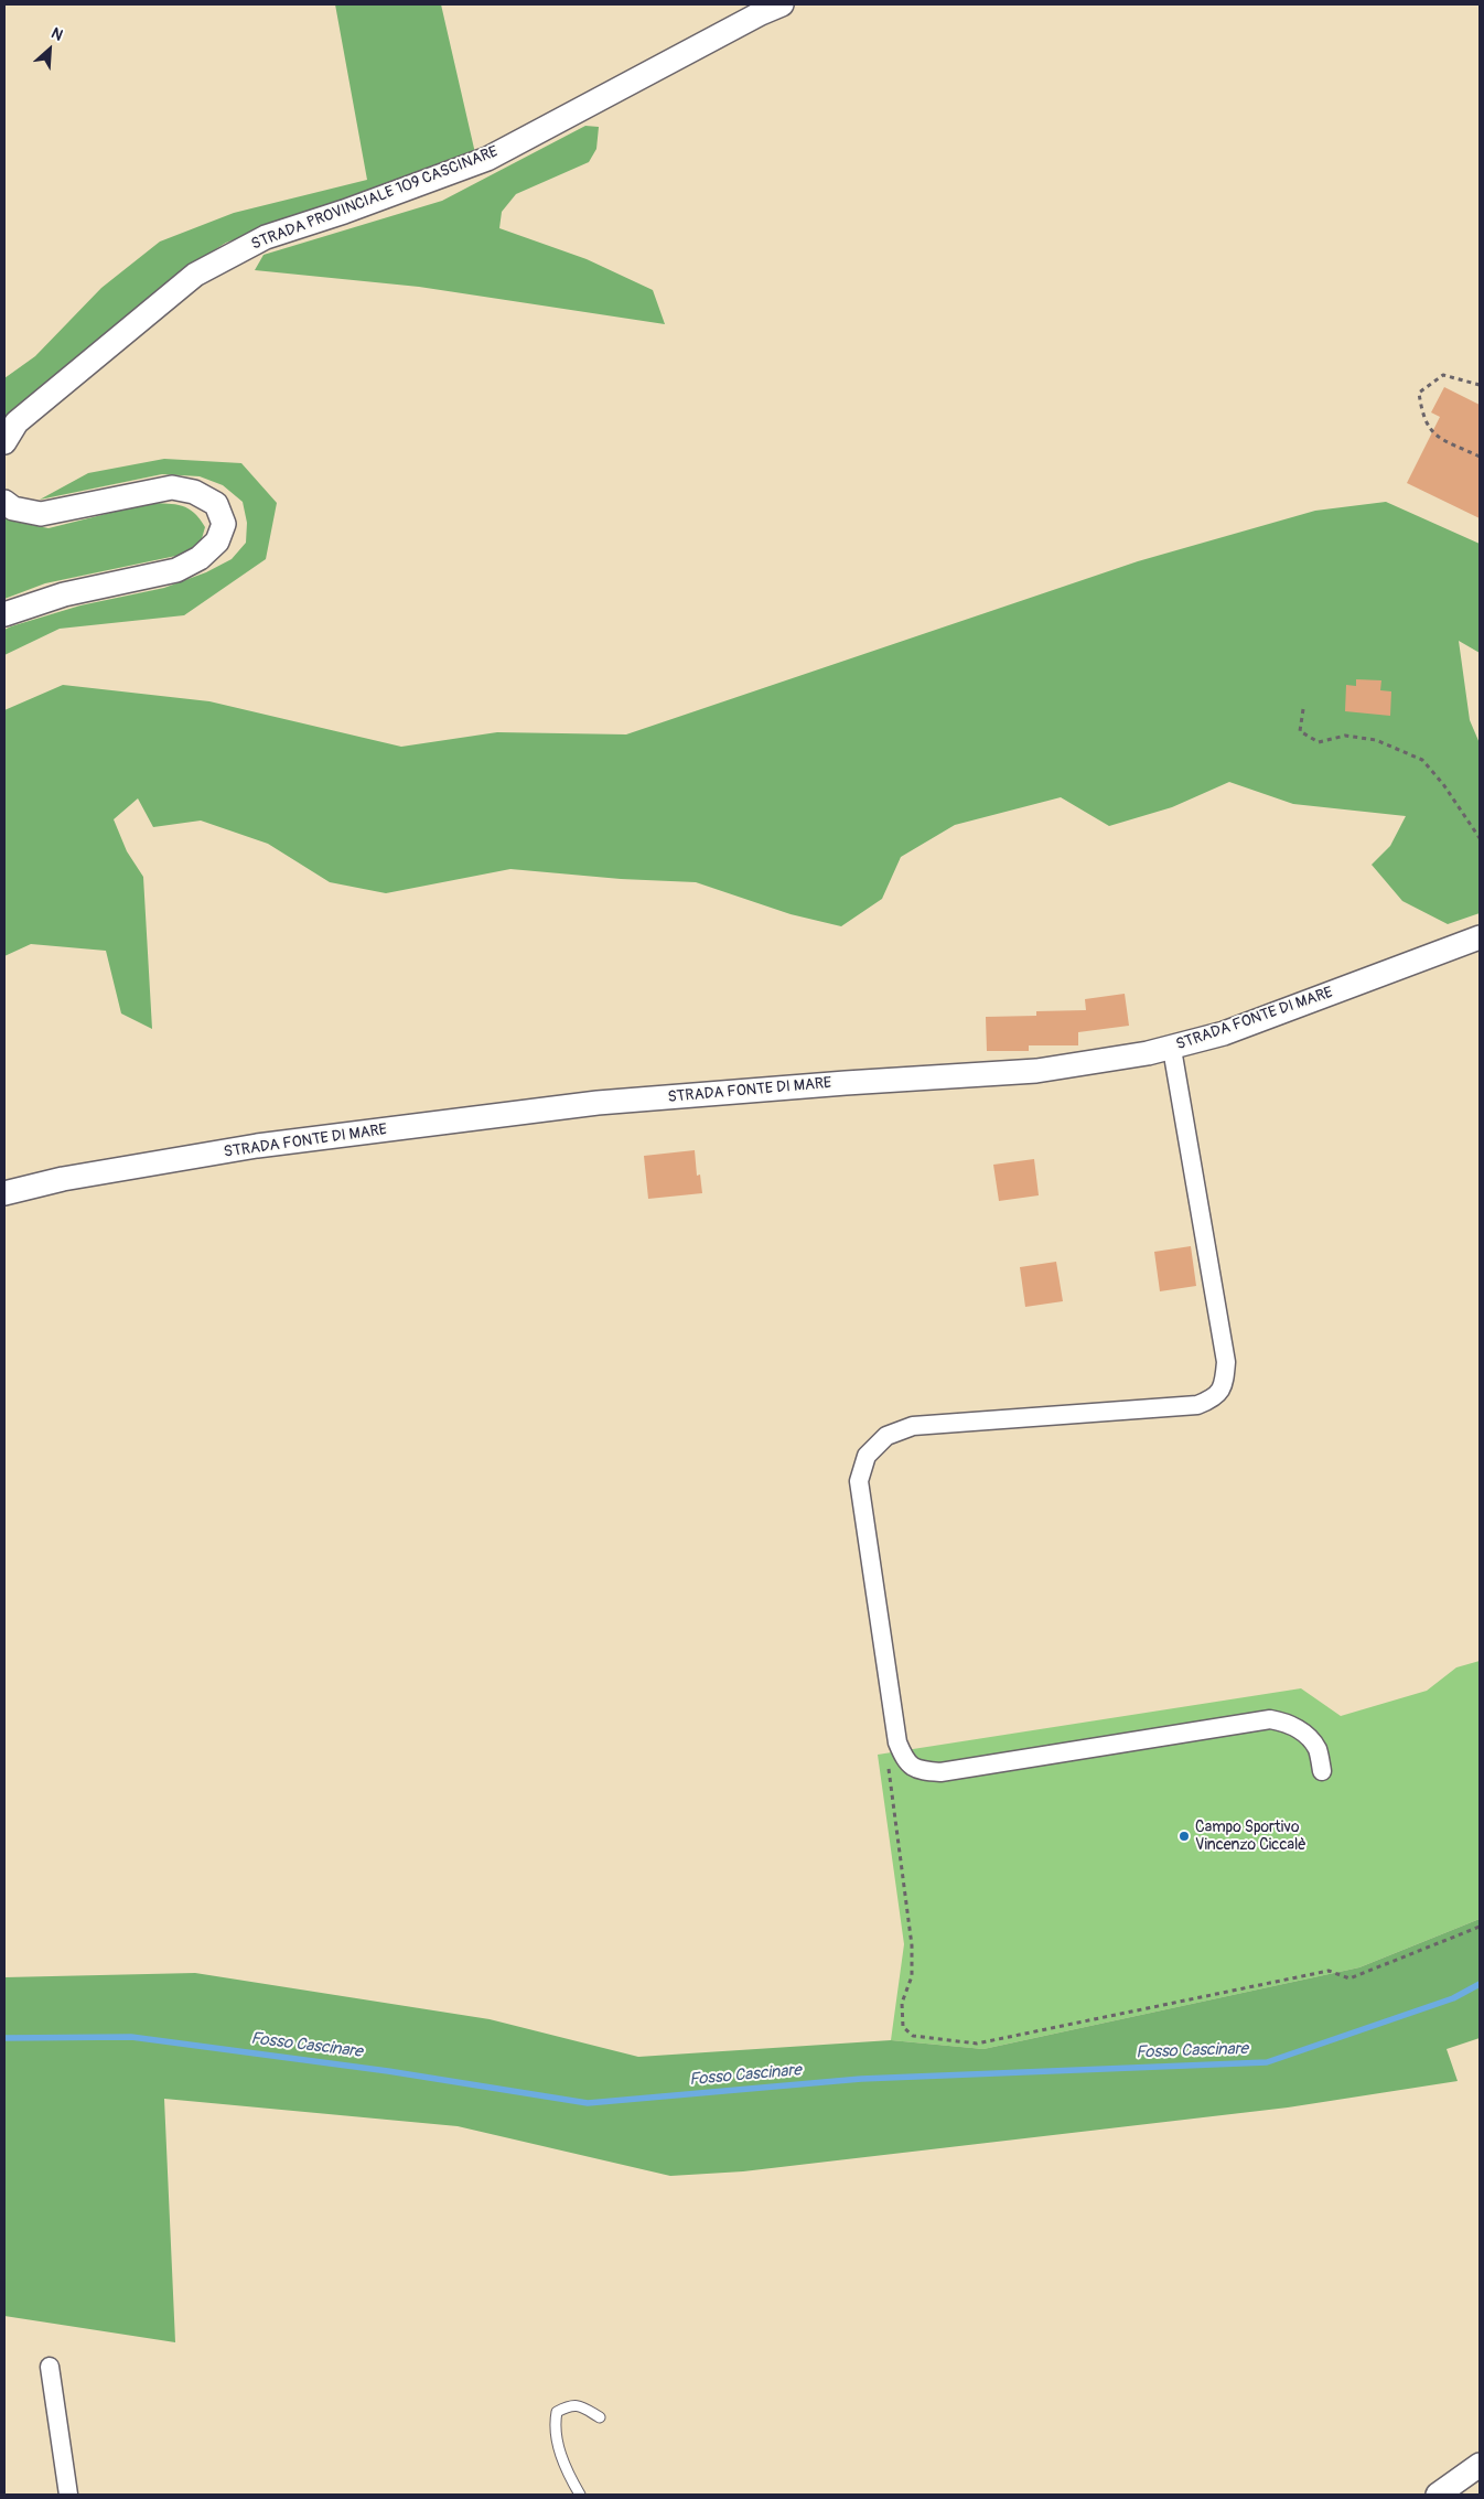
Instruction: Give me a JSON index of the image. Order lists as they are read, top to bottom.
{
  "streets": {
    "street": ["STRADA PROVINCIALE 109 CASCINARE", "STRADA FONTE DI MARE"]
  },
  "water": ["Fosso Cascinare"],
  "places": ["Campo Sportivo Vincenzo Ciccalè"],
  "north": "top right"
}
